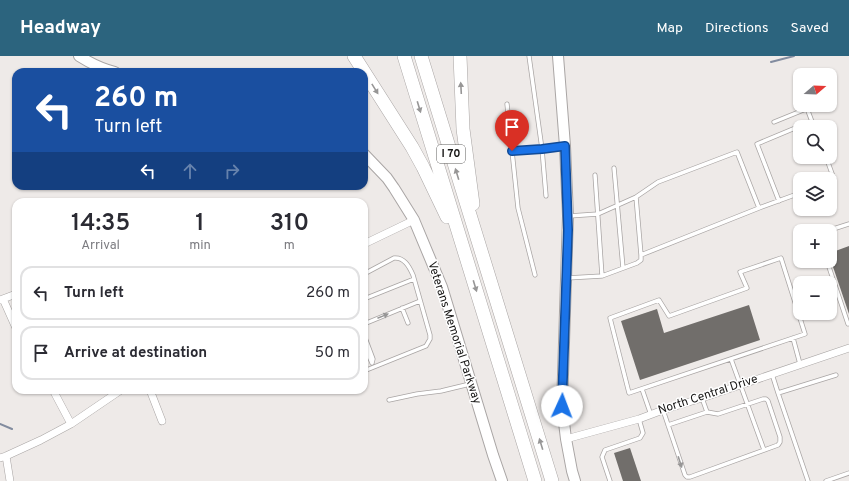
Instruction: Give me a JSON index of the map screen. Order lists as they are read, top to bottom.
{
  "streets": {
    "highway": ["I 70"],
    "street": ["Veterans Memorial Parkway", "North Central Drive"]
  },
  "north": "right",
  "page": {
    "header": "Headway",
    "nav": ["Map", "Directions", "Saved"],
    "map_buttons": ["+", "−"],
    "turn": ["260 m", "Turn left"],
    "eta": [
      "14:35",
      "Arrival",
      "1",
      "min",
      "310",
      "m"
    ],
    "list": [
      {
        "name": "Turn left",
        "value": "260 m"
      },
      {
        "name": "Arrive at destination",
        "value": "50 m"
      }
    ]
  }
}
